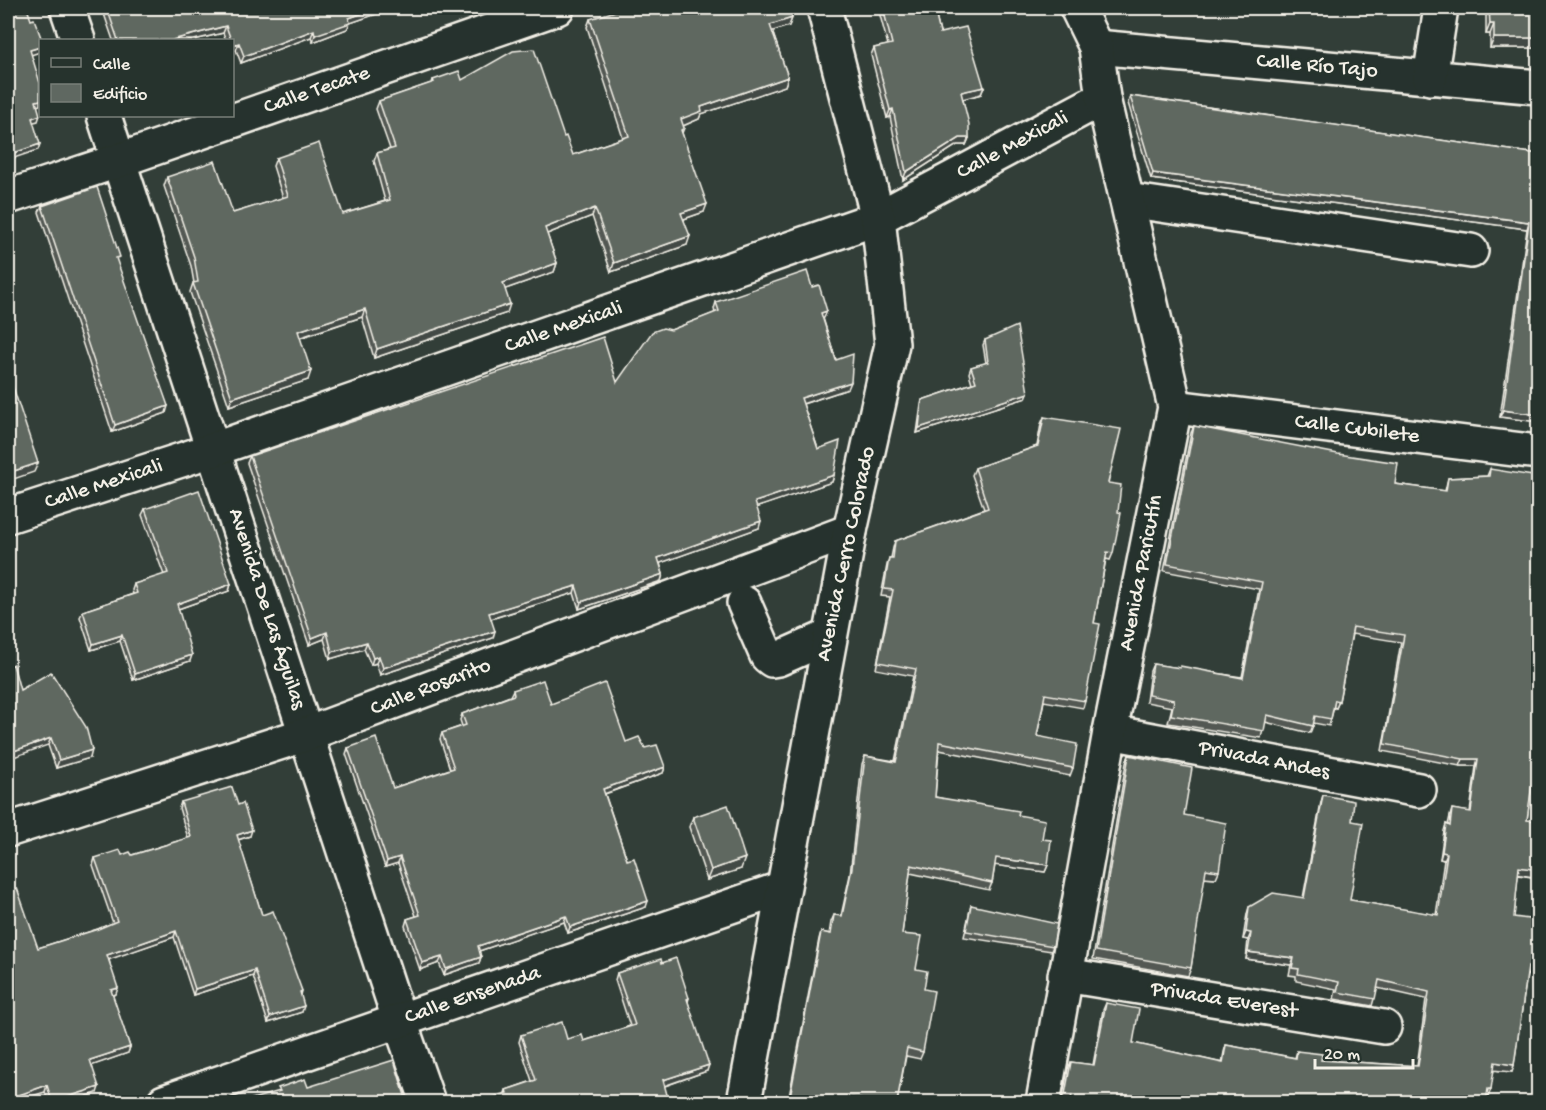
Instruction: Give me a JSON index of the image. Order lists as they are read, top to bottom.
{
  "streets": {
    "street": [
      "Calle Río Tajo",
      "Calle Tecate",
      "Calle Mexicali",
      "Calle Cubilete",
      "Avenida Cerro Colorado",
      "Avenida Paricutín",
      "Avenida De Las Águilas",
      "Calle Rosarito",
      "Privada Andes",
      "Calle Ensenada",
      "Privada Everest"
    ]
  },
  "crossings": [
    ["Calle Río Tajo", "Avenida Paricutín"],
    ["Calle Tecate", "Avenida De Las Águilas"],
    ["Calle Mexicali", "Avenida Cerro Colorado"],
    ["Calle Mexicali", "Avenida Paricutín"],
    ["Calle Mexicali", "Avenida De Las Águilas"],
    ["Calle Cubilete", "Avenida Paricutín"],
    ["Avenida Cerro Colorado", "Calle Rosarito"],
    ["Avenida Cerro Colorado", "Calle Ensenada"],
    ["Avenida Paricutín", "Privada Andes"],
    ["Avenida Paricutín", "Privada Everest"],
    ["Avenida De Las Águilas", "Calle Rosarito"],
    ["Avenida De Las Águilas", "Calle Ensenada"]
  ],
  "legend": ["Calle", "Edificio"],
  "scale_bar": "20 m"
}
